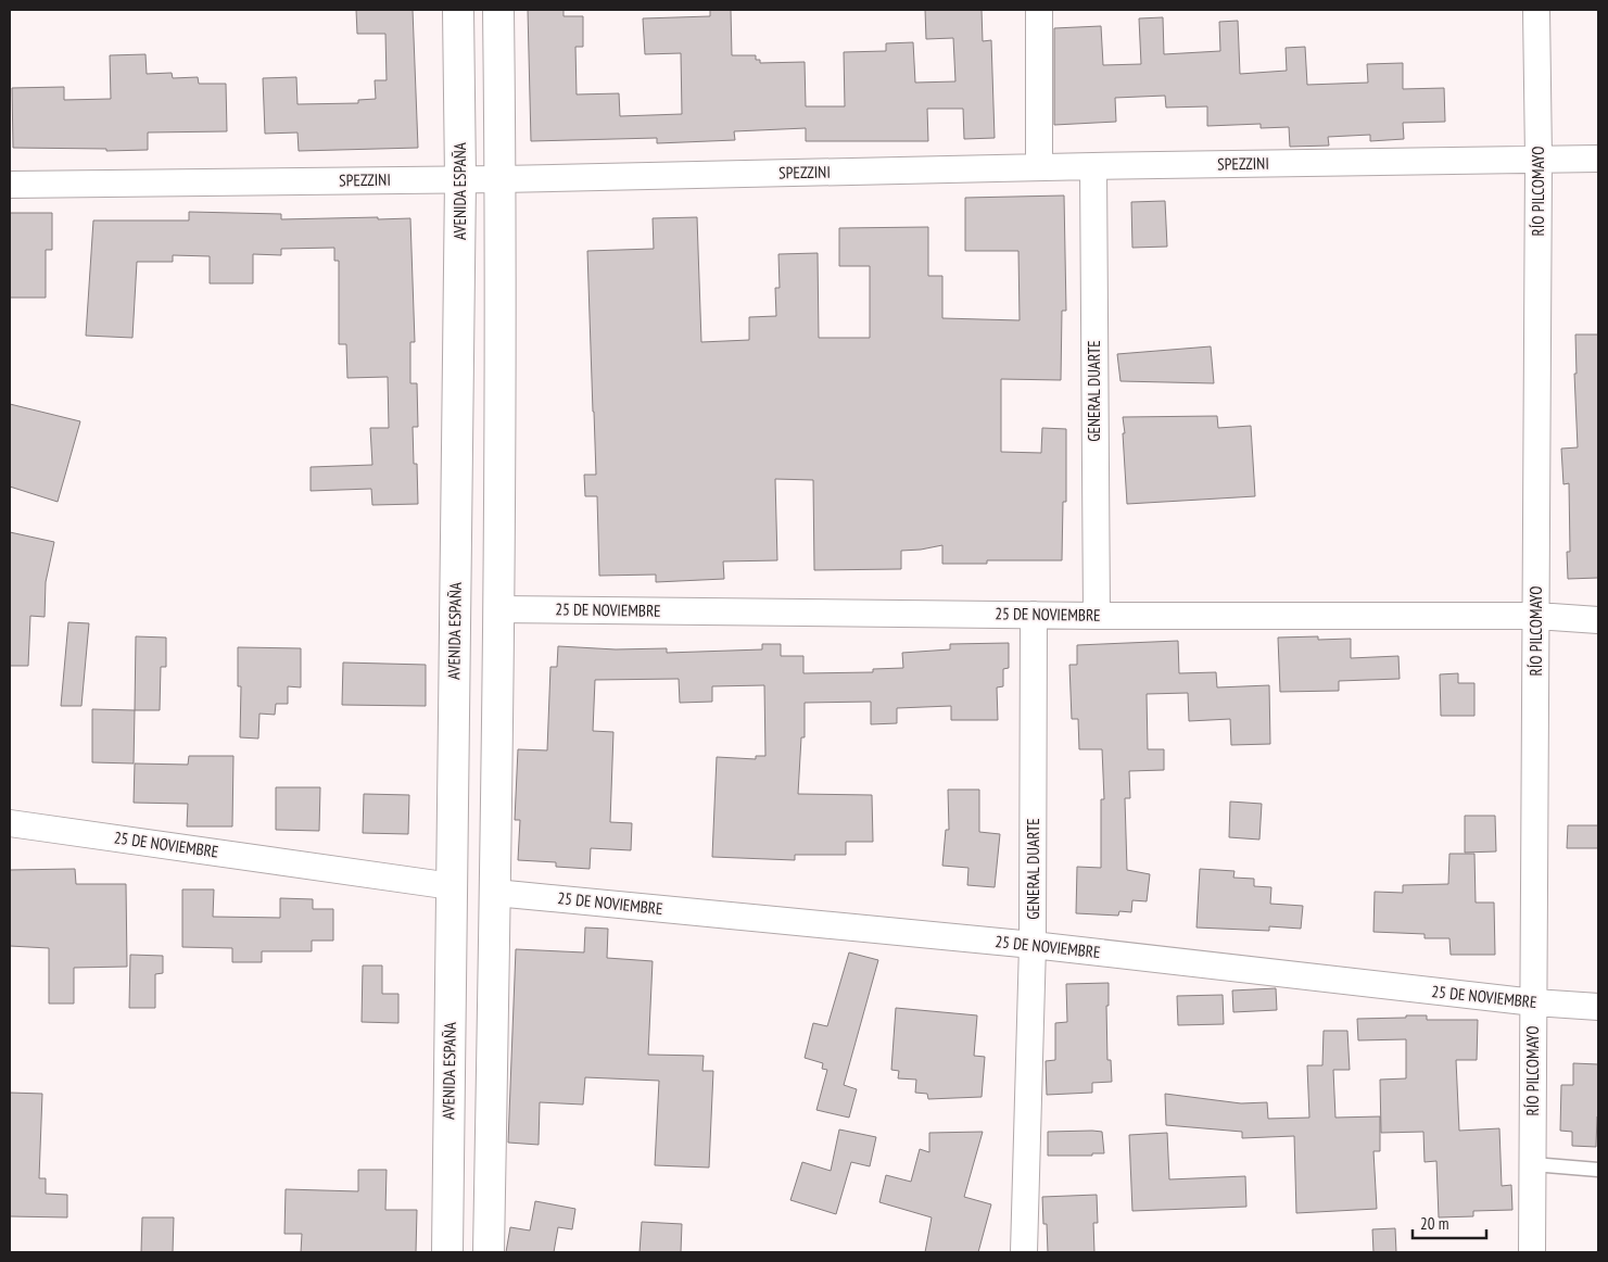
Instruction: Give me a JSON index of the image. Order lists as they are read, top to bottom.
{
  "streets": {
    "street": [
      "SPEZZINI",
      "AVENIDA ESPAÑA",
      "RÍO PILCOMAYO",
      "GENERAL DUARTE",
      "25 DE NOVIEMBRE"
    ]
  },
  "crossings": [
    ["SPEZZINI", "AVENIDA ESPAÑA"],
    ["SPEZZINI", "RÍO PILCOMAYO"],
    ["SPEZZINI", "GENERAL DUARTE"],
    ["AVENIDA ESPAÑA", "25 DE NOVIEMBRE"],
    ["RÍO PILCOMAYO", "25 DE NOVIEMBRE"],
    ["GENERAL DUARTE", "25 DE NOVIEMBRE"]
  ],
  "scale_bar": "20 m"
}
